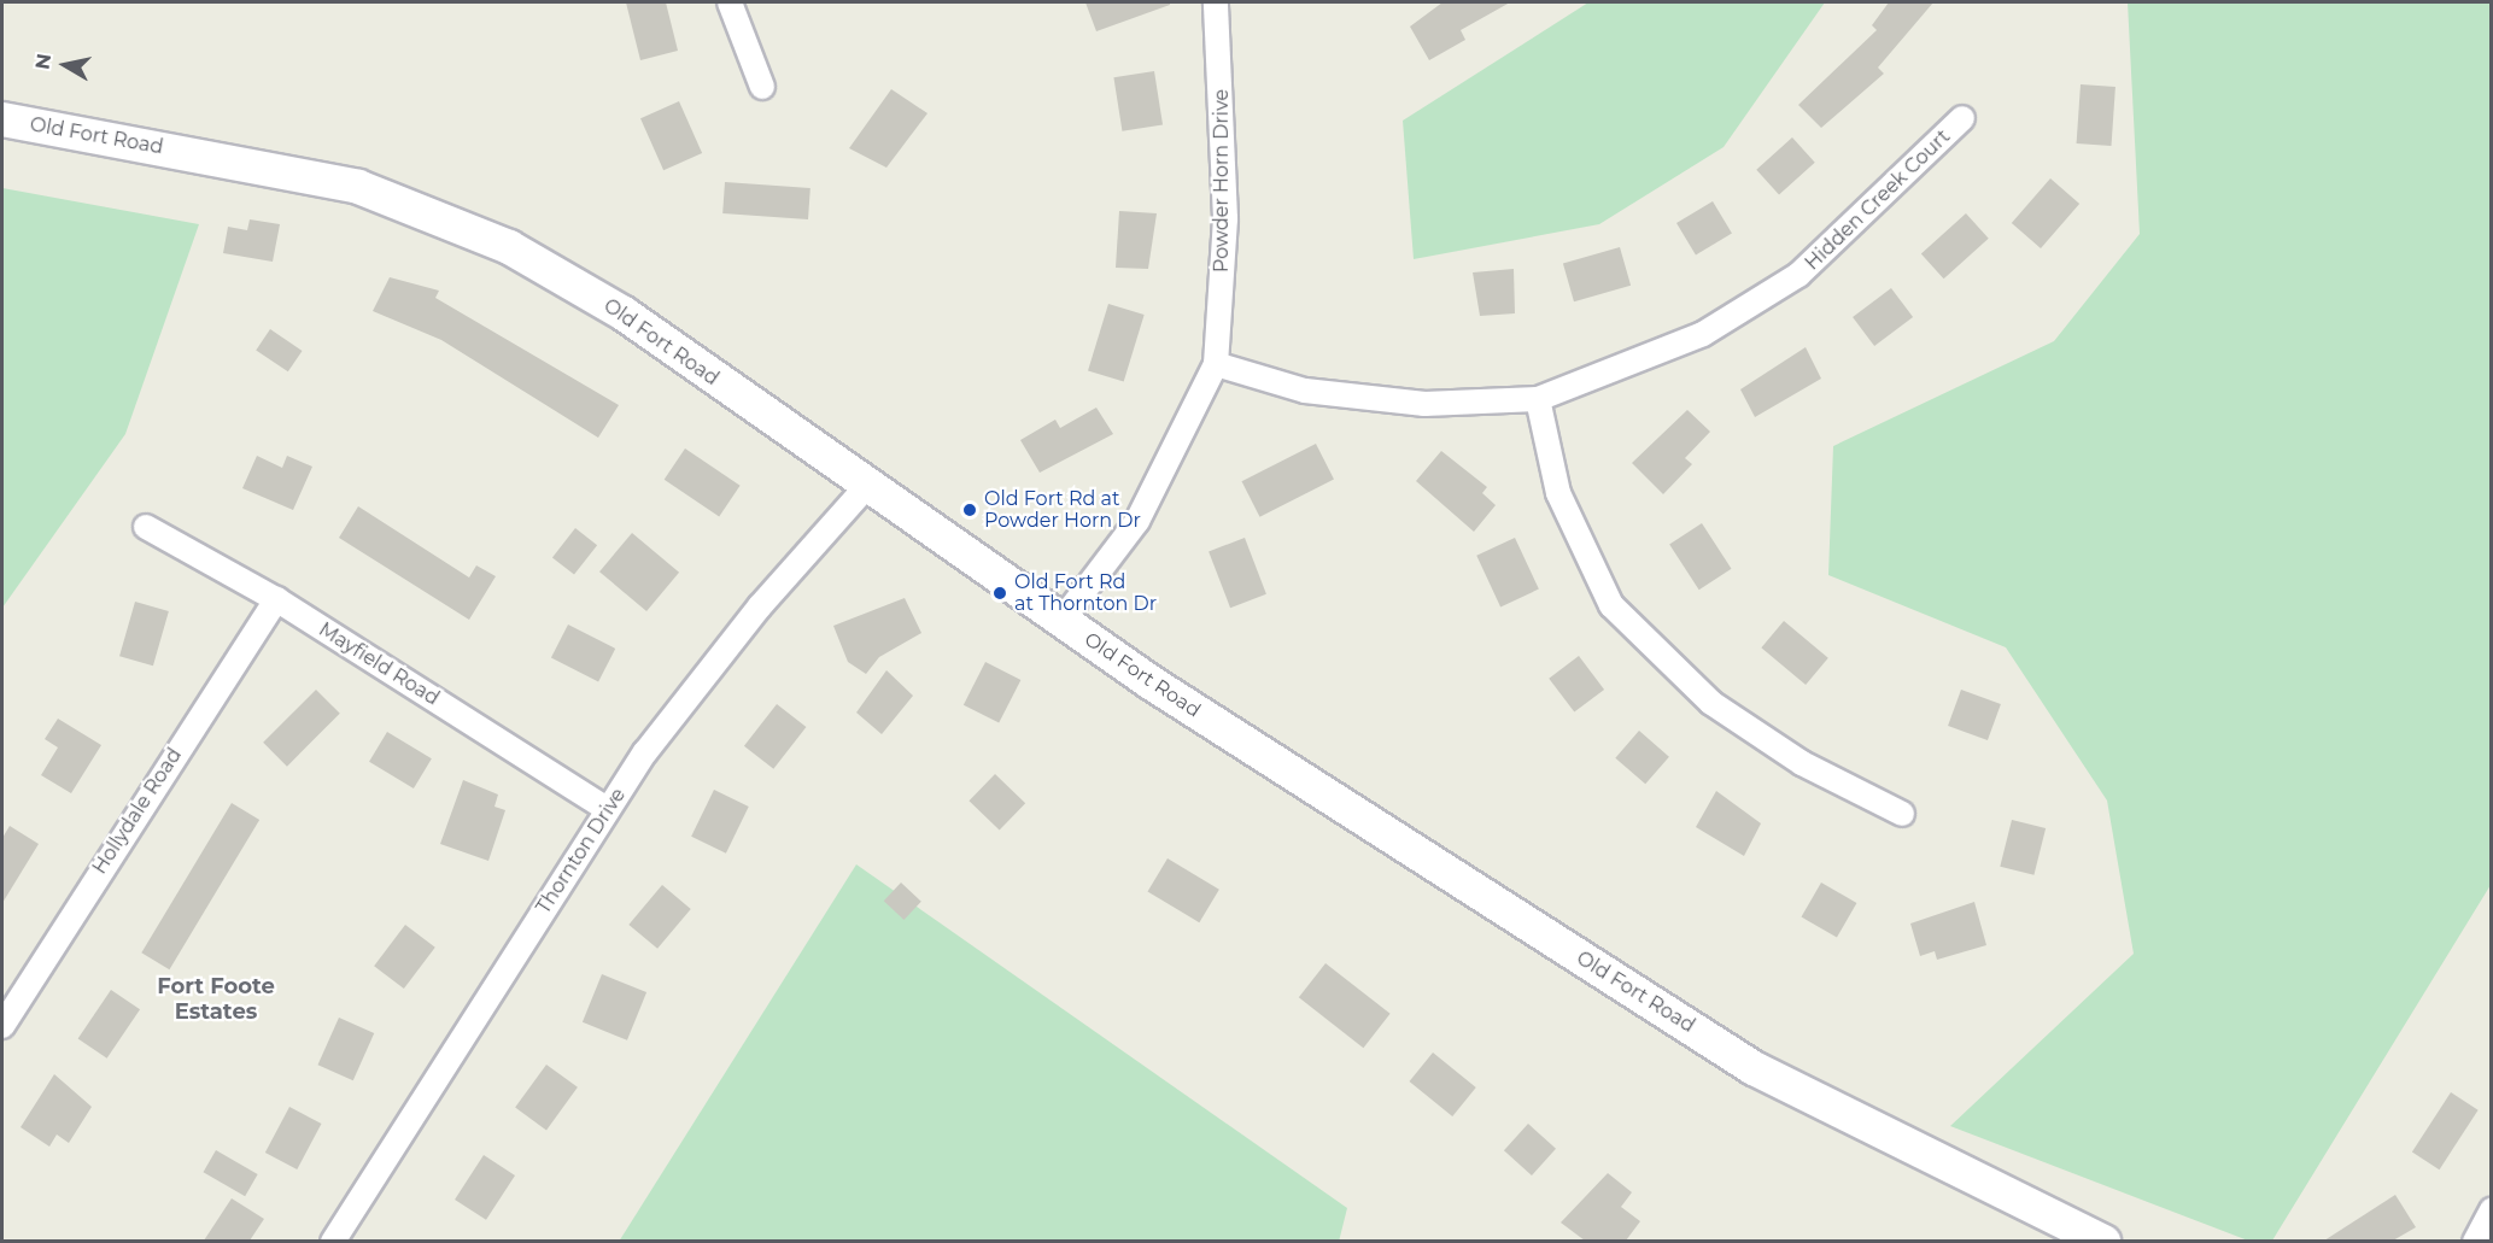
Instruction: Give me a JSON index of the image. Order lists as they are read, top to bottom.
{
  "streets": {
    "main road": ["Old Fort Road"],
    "street": [
      "Powder Horn Drive",
      "Hidden Creek Court",
      "Mayfield Road",
      "Hollydale Road",
      "Thornton Drive"
    ]
  },
  "crossings": [
    ["Old Fort Road", "Powder Horn Drive"],
    ["Old Fort Road", "Thornton Drive"],
    ["Powder Horn Drive", "Hidden Creek Court"],
    ["Mayfield Road", "Hollydale Road"],
    ["Mayfield Road", "Thornton Drive"]
  ],
  "districts": ["Fort Foote Estates"],
  "places": ["Old Fort Rd at Powder Horn Dr", "Old Fort Rd at Thornton Dr"],
  "north": "left"
}
